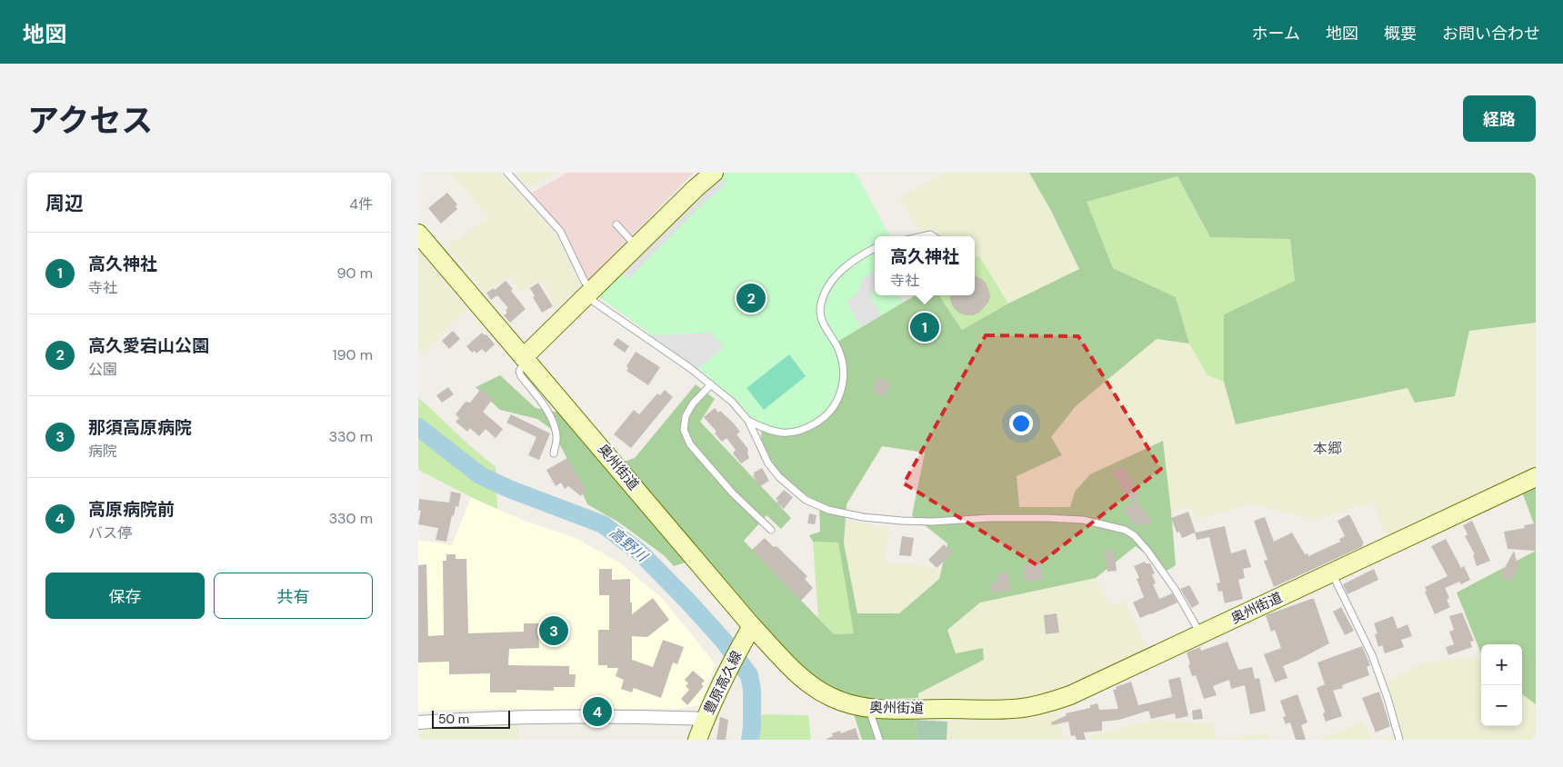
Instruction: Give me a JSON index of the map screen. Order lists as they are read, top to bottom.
{
  "streets": {
    "main road": ["奥州街道", "豊原高久線"]
  },
  "crossings": [
    ["奥州街道", "豊原高久線"]
  ],
  "districts": ["本郷"],
  "water": ["高野川"],
  "scale_bar": "50 m",
  "page": {
    "header": "地図",
    "nav": [
      "ホーム",
      "地図",
      "概要",
      "お問い合わせ"
    ],
    "title": "アクセス",
    "buttons": [
      "経路",
      ["保存", "共有"]
    ],
    "heading": ["周辺", "4件"],
    "list": [
      {
        "mark": "1",
        "name": "高久神社",
        "note": "寺社",
        "value": "90 m"
      },
      {
        "mark": "2",
        "name": "高久愛宕山公園",
        "note": "公園",
        "value": "190 m"
      },
      {
        "mark": "3",
        "name": "那須高原病院",
        "note": "病院",
        "value": "330 m"
      },
      {
        "mark": "4",
        "name": "高原病院前",
        "note": "バス停",
        "value": "330 m"
      }
    ],
    "popup": ["高久神社", "寺社"],
    "pins": [
      "2",
      "1",
      "3",
      "4"
    ],
    "map_buttons": ["+", "−"],
    "scale": "50 m"
  }
}
